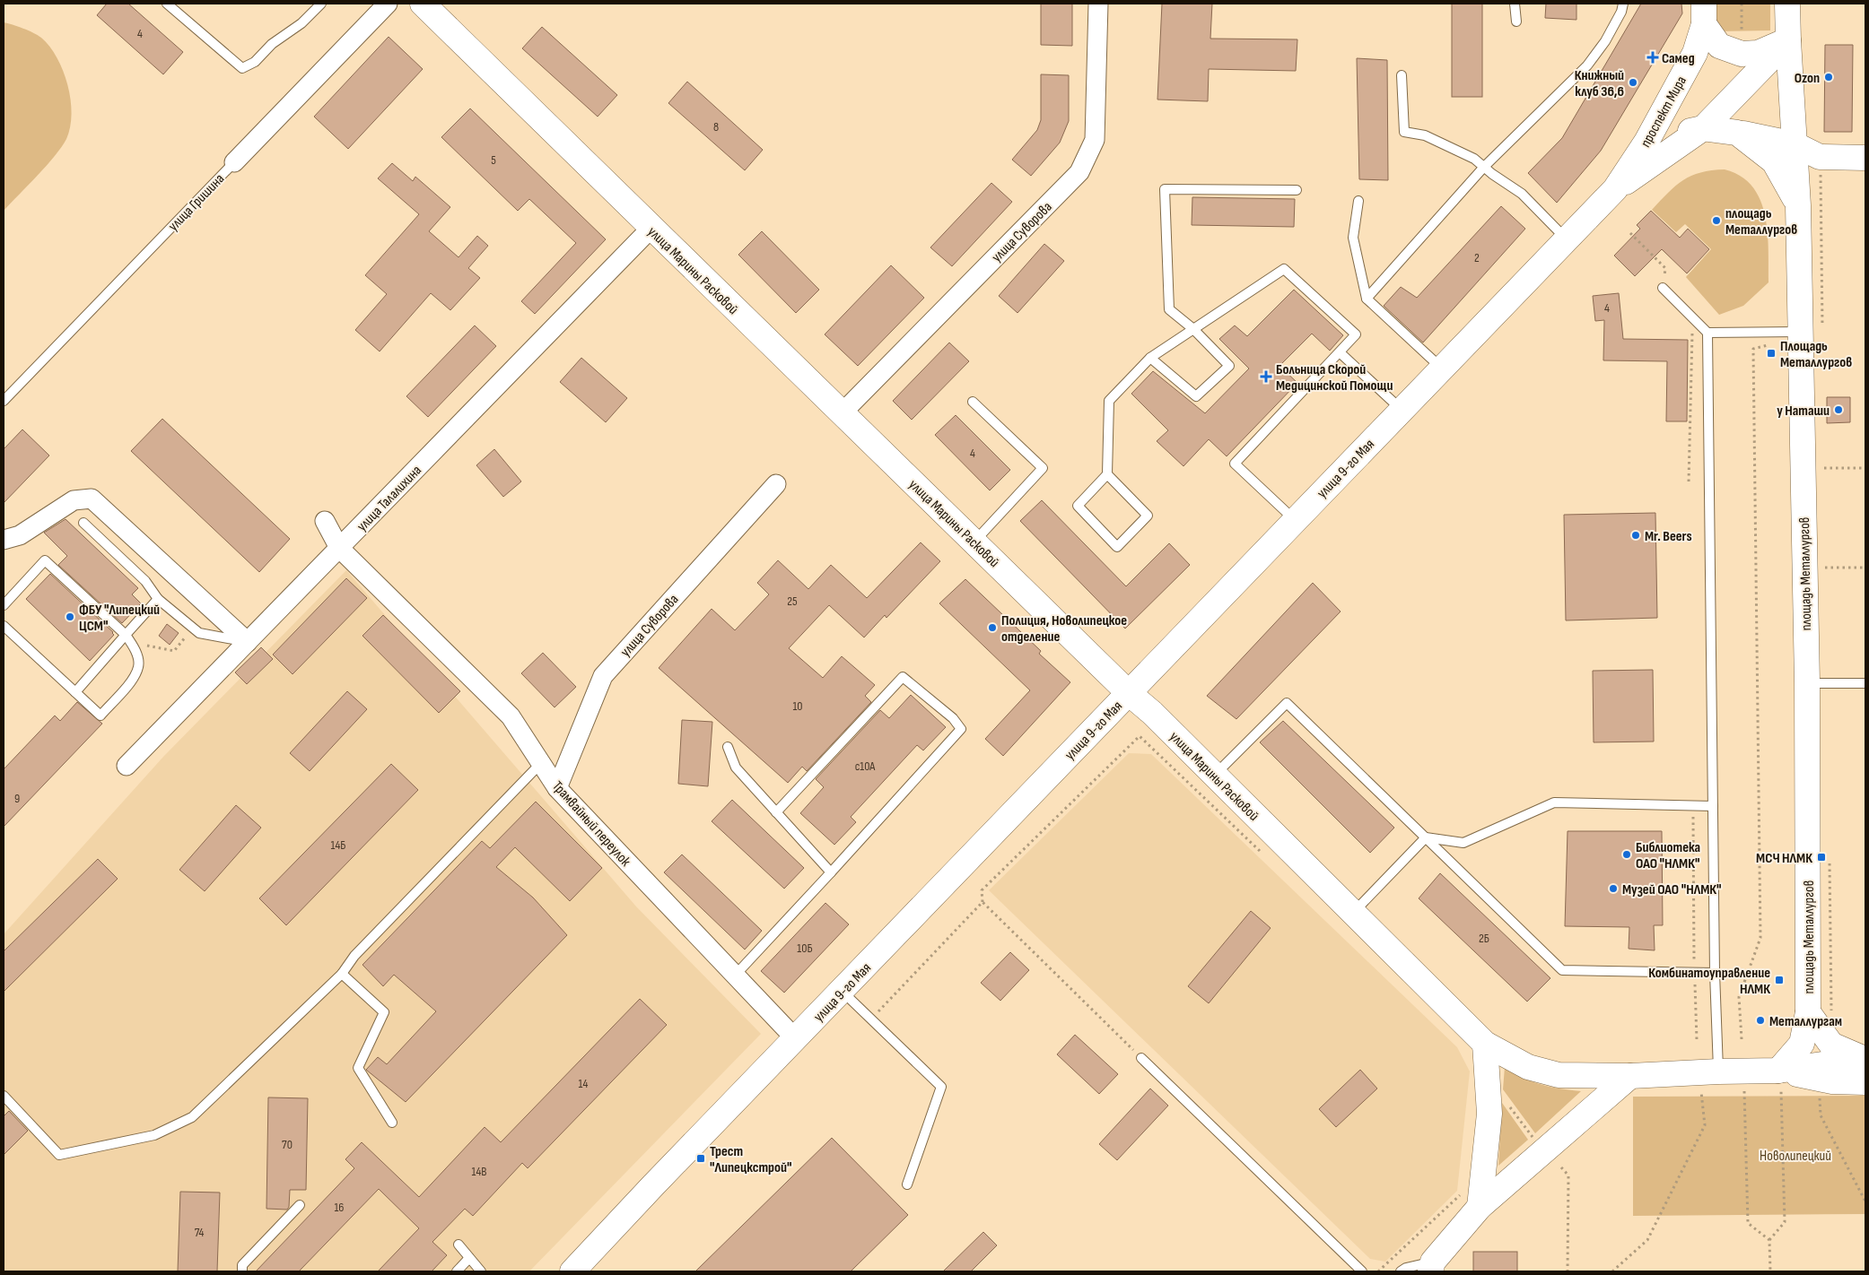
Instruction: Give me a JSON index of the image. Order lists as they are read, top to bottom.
{
  "streets": {
    "main road": [
      "проспект Мира",
      "улица Марины Расковой",
      "улица 9-го Мая",
      "площадь Металлургов"
    ],
    "street": [
      "улица Гришина",
      "улица Суворова",
      "улица Талалихина",
      "Трамвайный переулок"
    ]
  },
  "crossings": [
    ["проспект Мира", "улица 9-го Мая"],
    ["проспект Мира", "площадь Металлургов"],
    ["улица Суворова", "улица Марины Расковой"],
    ["улица Суворова", "Трамвайный переулок"],
    ["улица Марины Расковой", "улица 9-го Мая"],
    ["улица Марины Расковой", "улица Талалихина"],
    ["улица 9-го Мая", "Трамвайный переулок"],
    ["улица Талалихина", "Трамвайный переулок"]
  ],
  "parks": ["Новолипецкий"],
  "places": {
    "health": ["Самед", "Больница Скорой Медицинской Помощи"],
    "other": [
      "Ozon",
      "Книжный клуб 36,6",
      "площадь Металлургов",
      "у Наташи",
      "Mr. Beers",
      "ФБУ \"Липецкий ЦСМ\"",
      "Полиция, Новолипецкое отделение",
      "Библиотека ОАО \"НЛМК\"",
      "Музей ОАО \"НЛМК\"",
      "Металлургам"
    ],
    "transit": [
      "Площадь Металлургов",
      "МСЧ НЛМК",
      "Комбинатоуправление НЛМК",
      "Трест \"Липецкстрой\""
    ]
  },
  "house_numbers": [
    "4",
    "8",
    "5",
    "2",
    "4",
    "4",
    "25",
    "10",
    "с10А",
    "9",
    "14Б",
    "2Б",
    "10Б",
    "14",
    "70",
    "14В",
    "16",
    "74"
  ]
}
